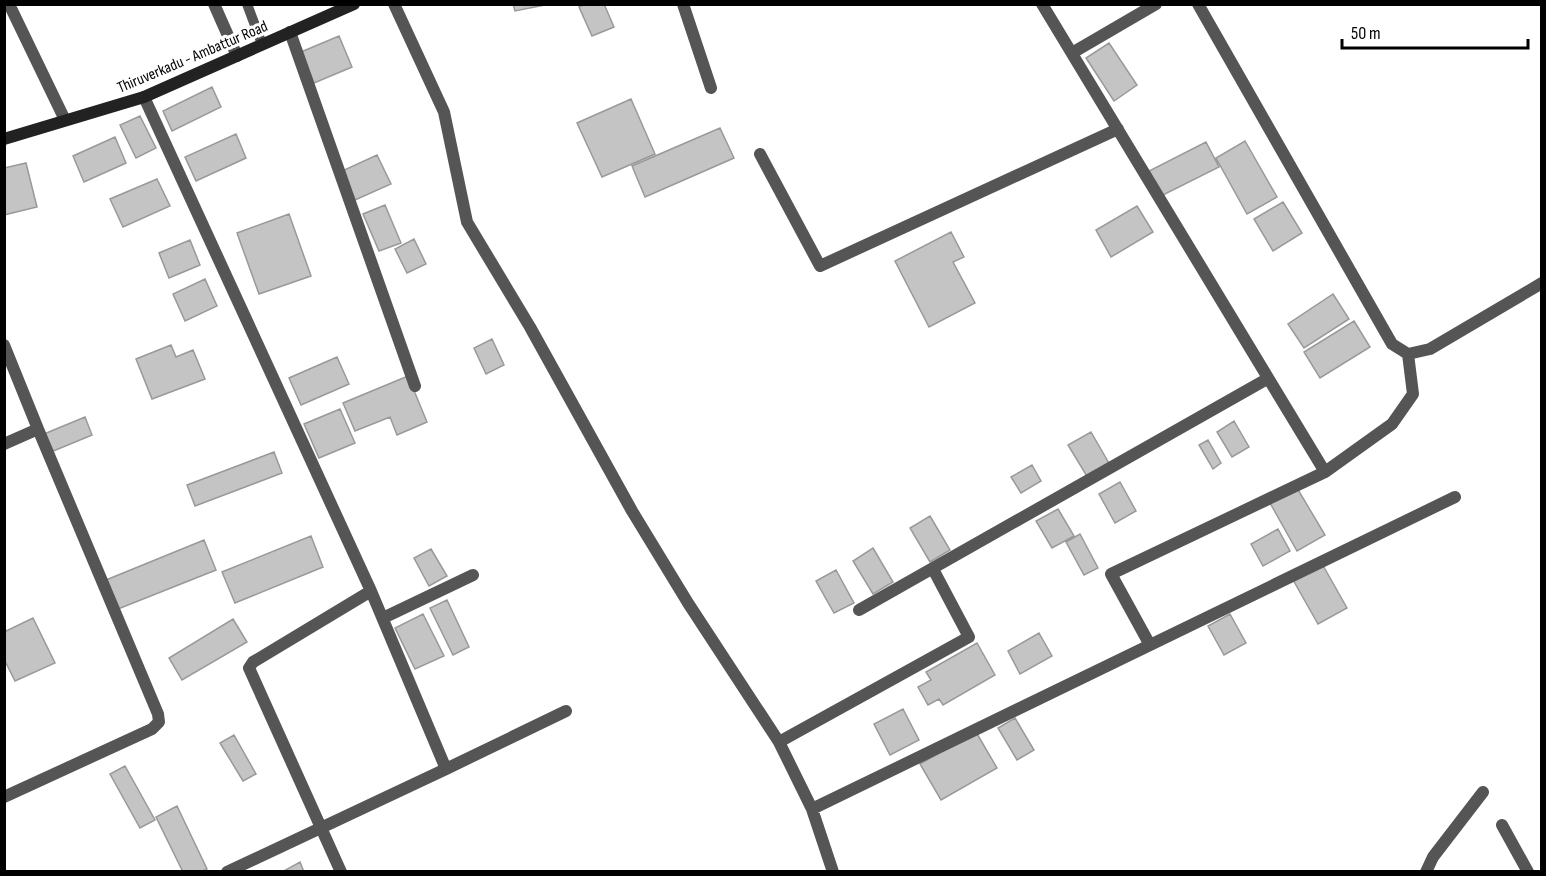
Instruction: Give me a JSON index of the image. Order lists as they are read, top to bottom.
{
  "streets": {
    "main road": ["Thiruverkadu - Ambattur Road"]
  },
  "scale_bar": "50 m"
}
